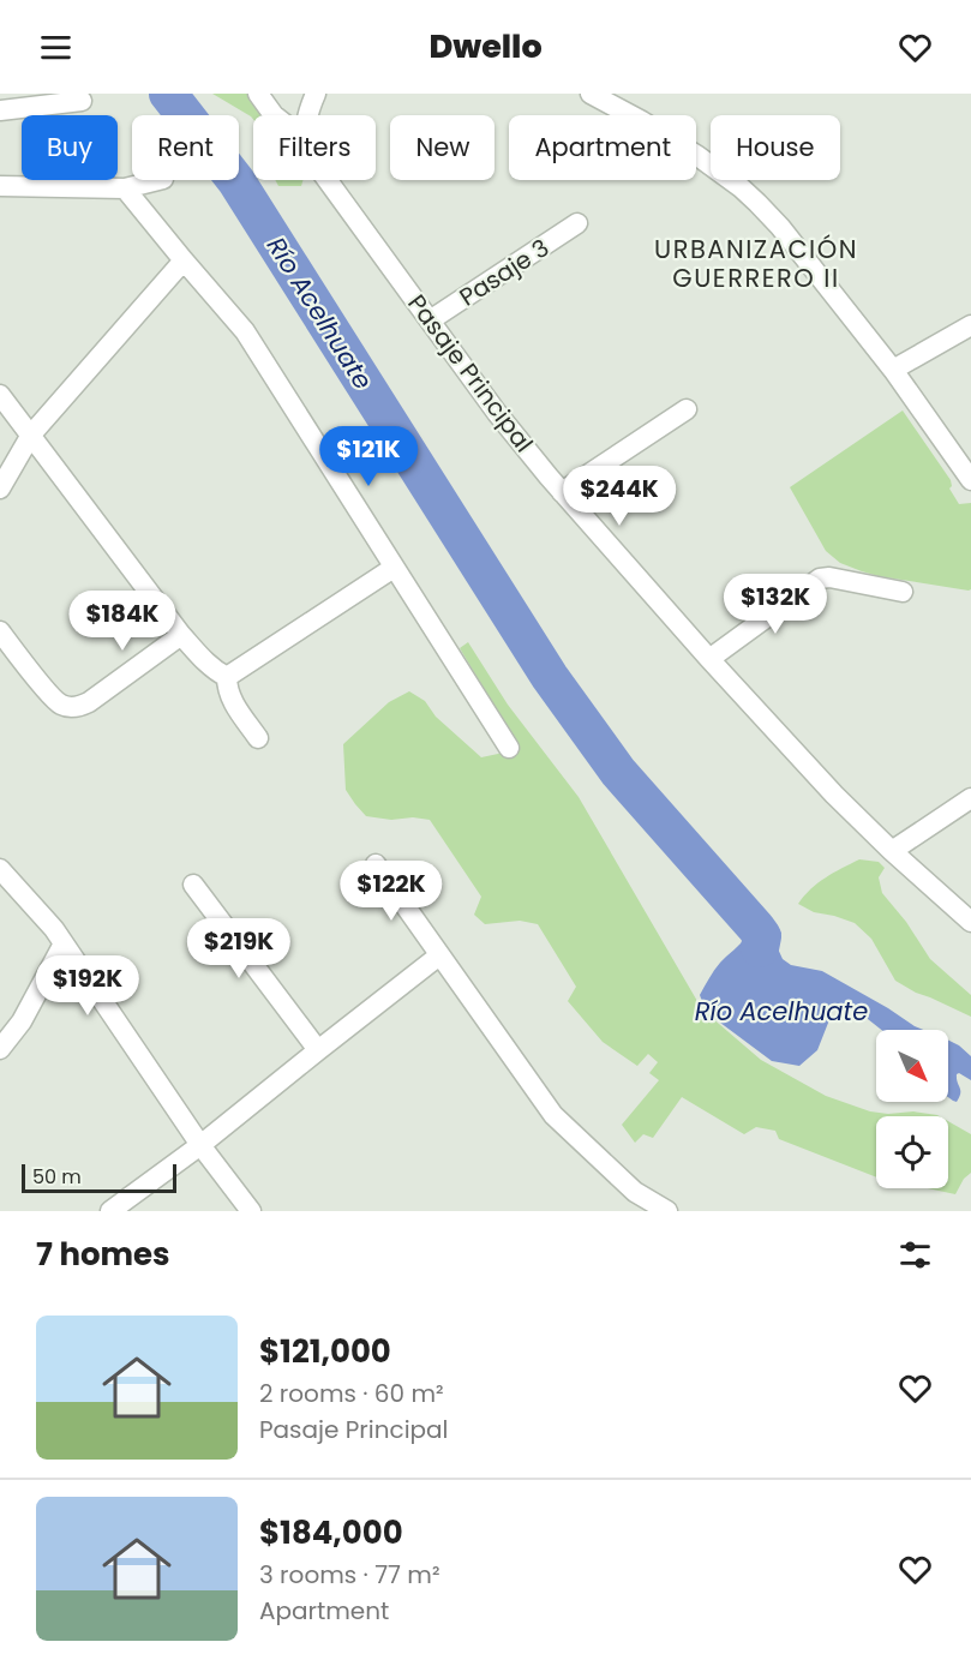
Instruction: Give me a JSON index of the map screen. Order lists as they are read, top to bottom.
{
  "streets": {
    "street": ["Pasaje 3", "Pasaje Principal"]
  },
  "crossings": [
    ["Pasaje 3", "Pasaje Principal"]
  ],
  "districts": ["URBANIZACIÓN GUERRERO II"],
  "water": ["Río Acelhuate"],
  "scale_bar": "50 m",
  "north": "bottom right",
  "page": {
    "header": "Dwello",
    "chip": [
      "Buy",
      "Rent",
      "Filters",
      "New",
      "Apartment",
      "House"
    ],
    "price": [
      "$121K",
      "$244K",
      "$132K",
      "$184K",
      "$122K",
      "$219K",
      "$192K"
    ],
    "scale": "50 m",
    "heading": "7 homes",
    "list": [
      {
        "name": "$121,000",
        "note": "2 rooms · 60 m² · Pasaje Principal"
      },
      {
        "name": "$184,000",
        "note": "3 rooms · 77 m² · Apartment"
      }
    ]
  }
}
